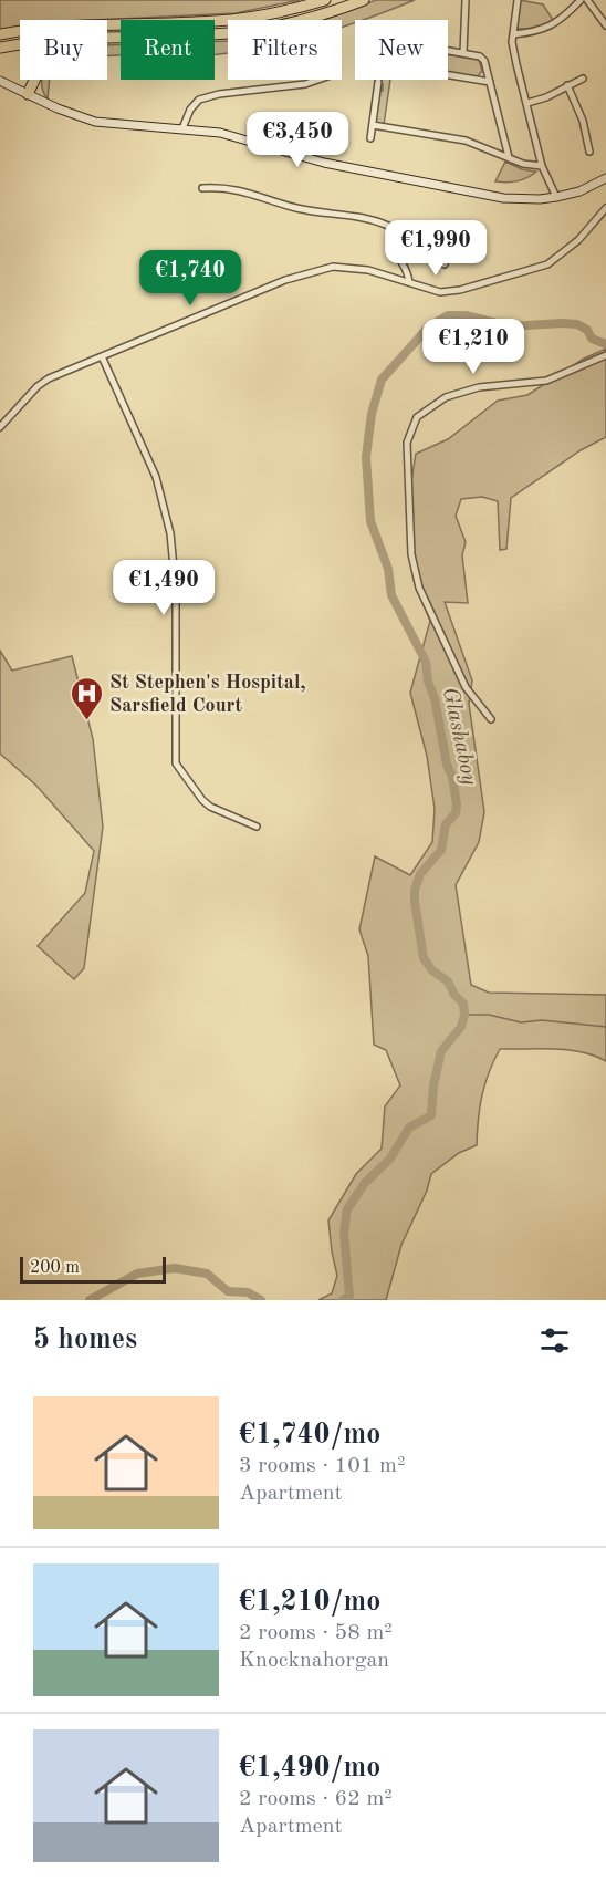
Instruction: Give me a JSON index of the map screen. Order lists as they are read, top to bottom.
{
  "water": ["Glashaboy"],
  "places": {
    "hospital": ["St Stephen's Hospital, Sarsfield Court"]
  },
  "scale_bar": "200 m",
  "page": {
    "chip": [
      "Buy",
      "Rent",
      "Filters",
      "New"
    ],
    "price": [
      "€3,450",
      "€1,990",
      "€1,740",
      "€1,210",
      "€1,490"
    ],
    "scale": "200 m",
    "heading": "5 homes",
    "list": [
      {
        "name": "€1,740/mo",
        "note": "3 rooms · 101 m² · Apartment"
      },
      {
        "name": "€1,210/mo",
        "note": "2 rooms · 58 m² · Knocknahorgan"
      },
      {
        "name": "€1,490/mo",
        "note": "2 rooms · 62 m² · Apartment"
      }
    ]
  }
}
